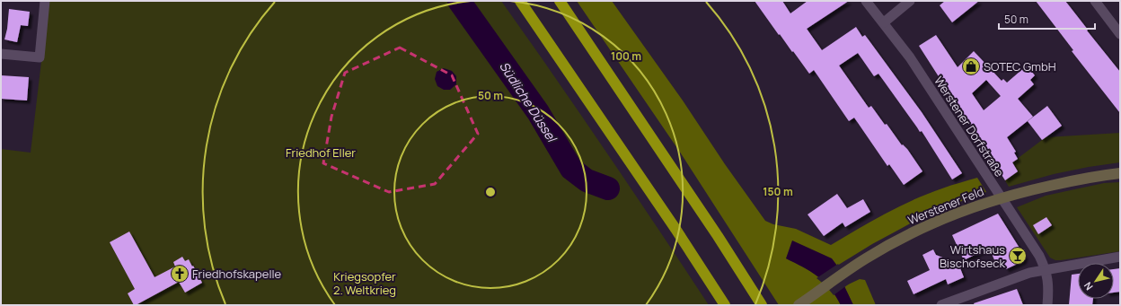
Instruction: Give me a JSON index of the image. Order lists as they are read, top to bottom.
{
  "streets": {
    "main road": ["Werstener Feld"],
    "street": ["Werstener Dorfstraße"]
  },
  "water": ["Südliche Düssel"],
  "parks": ["Friedhof Eller", "Kriegsopfer 2. Weltkrieg"],
  "places": {
    "shop": ["SOTEC GmbH"],
    "bar": ["Wirtshaus Bischofseck"],
    "church": ["Friedhofskapelle"]
  },
  "scale_bar": "50 m",
  "north": "bottom left",
  "rings": ["100 m", "50 m", "150 m"]
}
